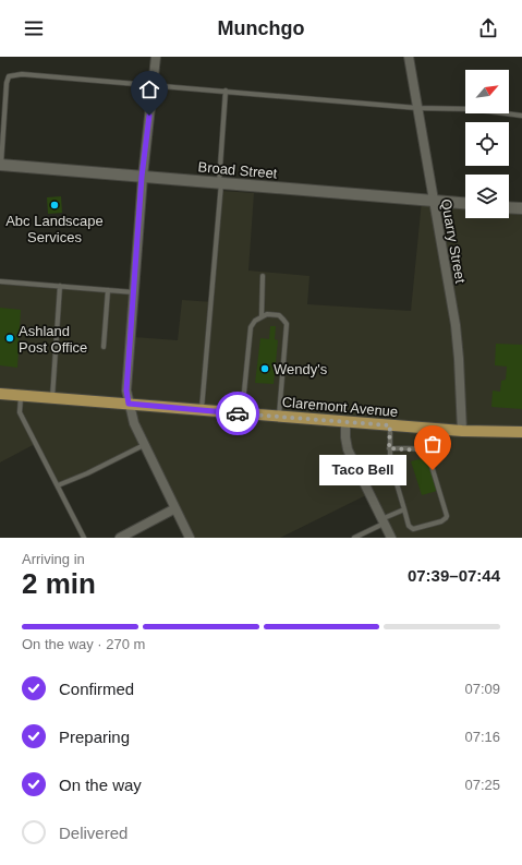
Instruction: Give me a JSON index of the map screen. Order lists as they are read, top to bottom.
{
  "streets": {
    "main road": ["Claremont Avenue"],
    "street": ["Broad Street", "Quarry Street"]
  },
  "crossings": [
    ["Broad Street", "Quarry Street"],
    ["Quarry Street", "Claremont Avenue"]
  ],
  "places": [
    "Abc Landscape Services",
    "Ashland Post Office",
    "Wendy's",
    "Taco Bell"
  ],
  "north": "top right",
  "page": {
    "header": "Munchgo",
    "bubble": "Taco Bell",
    "heading": ["2 min", "Arriving in", "07:39–07:44"],
    "bar": "On the way · 270 m",
    "list": [
      ["Confirmed", "07:09"],
      ["Preparing", "07:16"],
      ["On the way", "07:25"],
      "Delivered"
    ]
  }
}
